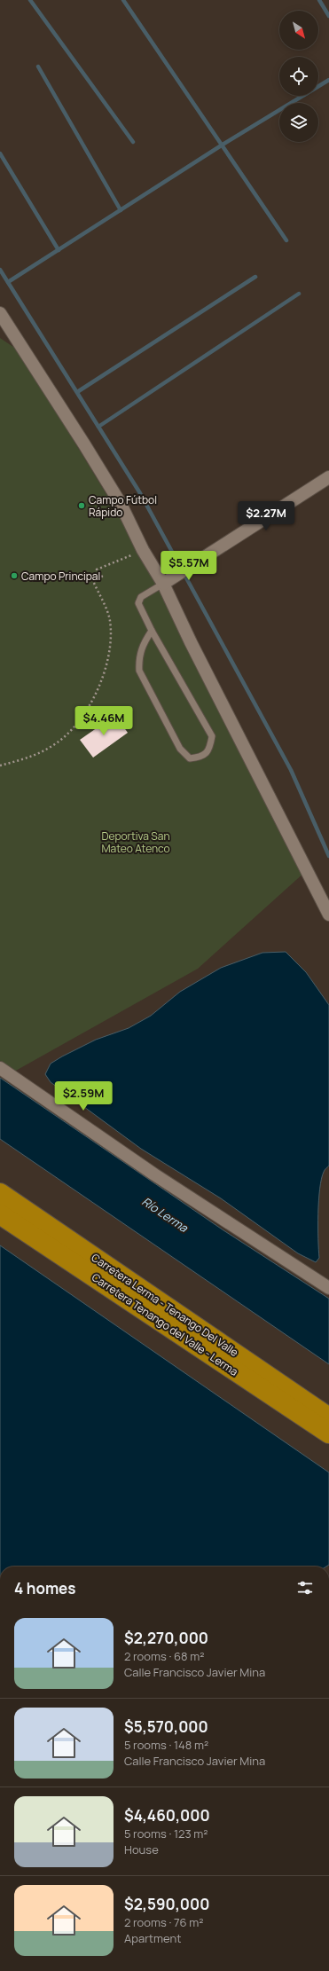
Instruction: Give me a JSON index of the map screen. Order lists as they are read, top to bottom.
{
  "streets": {
    "highway": ["Carretera Lerma - Tenango Del Valle", "Carretera Tenango del Valle - Lerma"]
  },
  "water": ["Río Lerma"],
  "parks": ["Deportiva San Mateo Atenco"],
  "places": ["Campo Fútbol Rápido", "Campo Principal"],
  "north": "bottom right",
  "page": {
    "price": [
      "$2.27M",
      "$5.57M",
      "$4.46M",
      "$2.59M"
    ],
    "heading": "4 homes",
    "list": [
      {
        "name": "$2,270,000",
        "note": "2 rooms · 68 m² · Calle Francisco Javier Mina"
      },
      {
        "name": "$5,570,000",
        "note": "5 rooms · 148 m² · Calle Francisco Javier Mina"
      },
      {
        "name": "$4,460,000",
        "note": "5 rooms · 123 m² · House"
      },
      {
        "name": "$2,590,000",
        "note": "2 rooms · 76 m² · Apartment"
      }
    ]
  }
}
